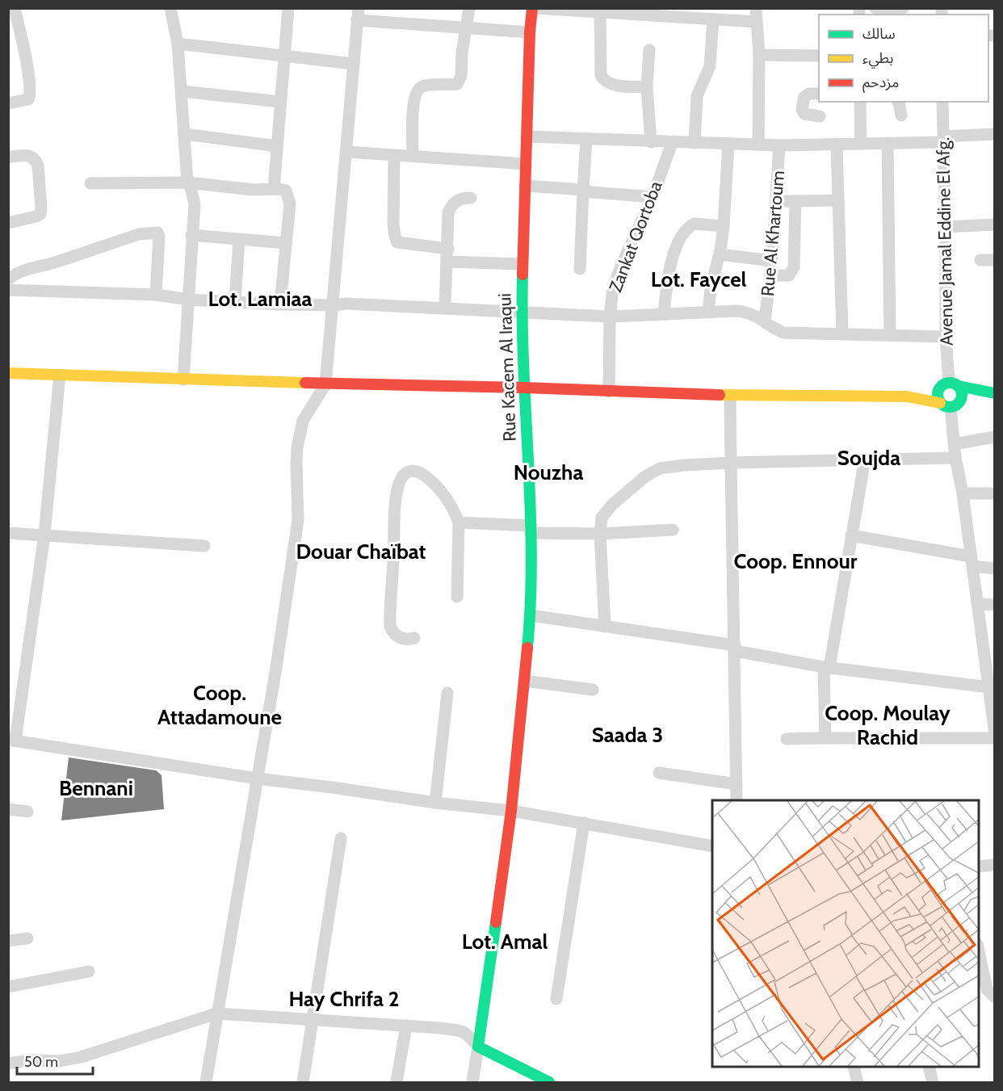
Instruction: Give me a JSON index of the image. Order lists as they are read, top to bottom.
{
  "streets": {
    "street": [
      "Rue Al Khartoum",
      "Zankat Qortoba",
      "Avenue Jamal Eddine El Afg.",
      "Rue Kacem Al Iraqui"
    ]
  },
  "districts": [
    "Lot. Faycel",
    "Lot. Lamiaa",
    "Soujda",
    "Nouzha",
    "Douar Chaïbat",
    "Coop. Ennour",
    "Coop. Attadamoune",
    "Coop. Moulay Rachid",
    "Saada 3",
    "Bennani",
    "Lot. Amal",
    "Hay Chrifa 2"
  ],
  "legend": ["سالك", "بطيء", "مزدحم"],
  "scale_bar": "50 m"
}
